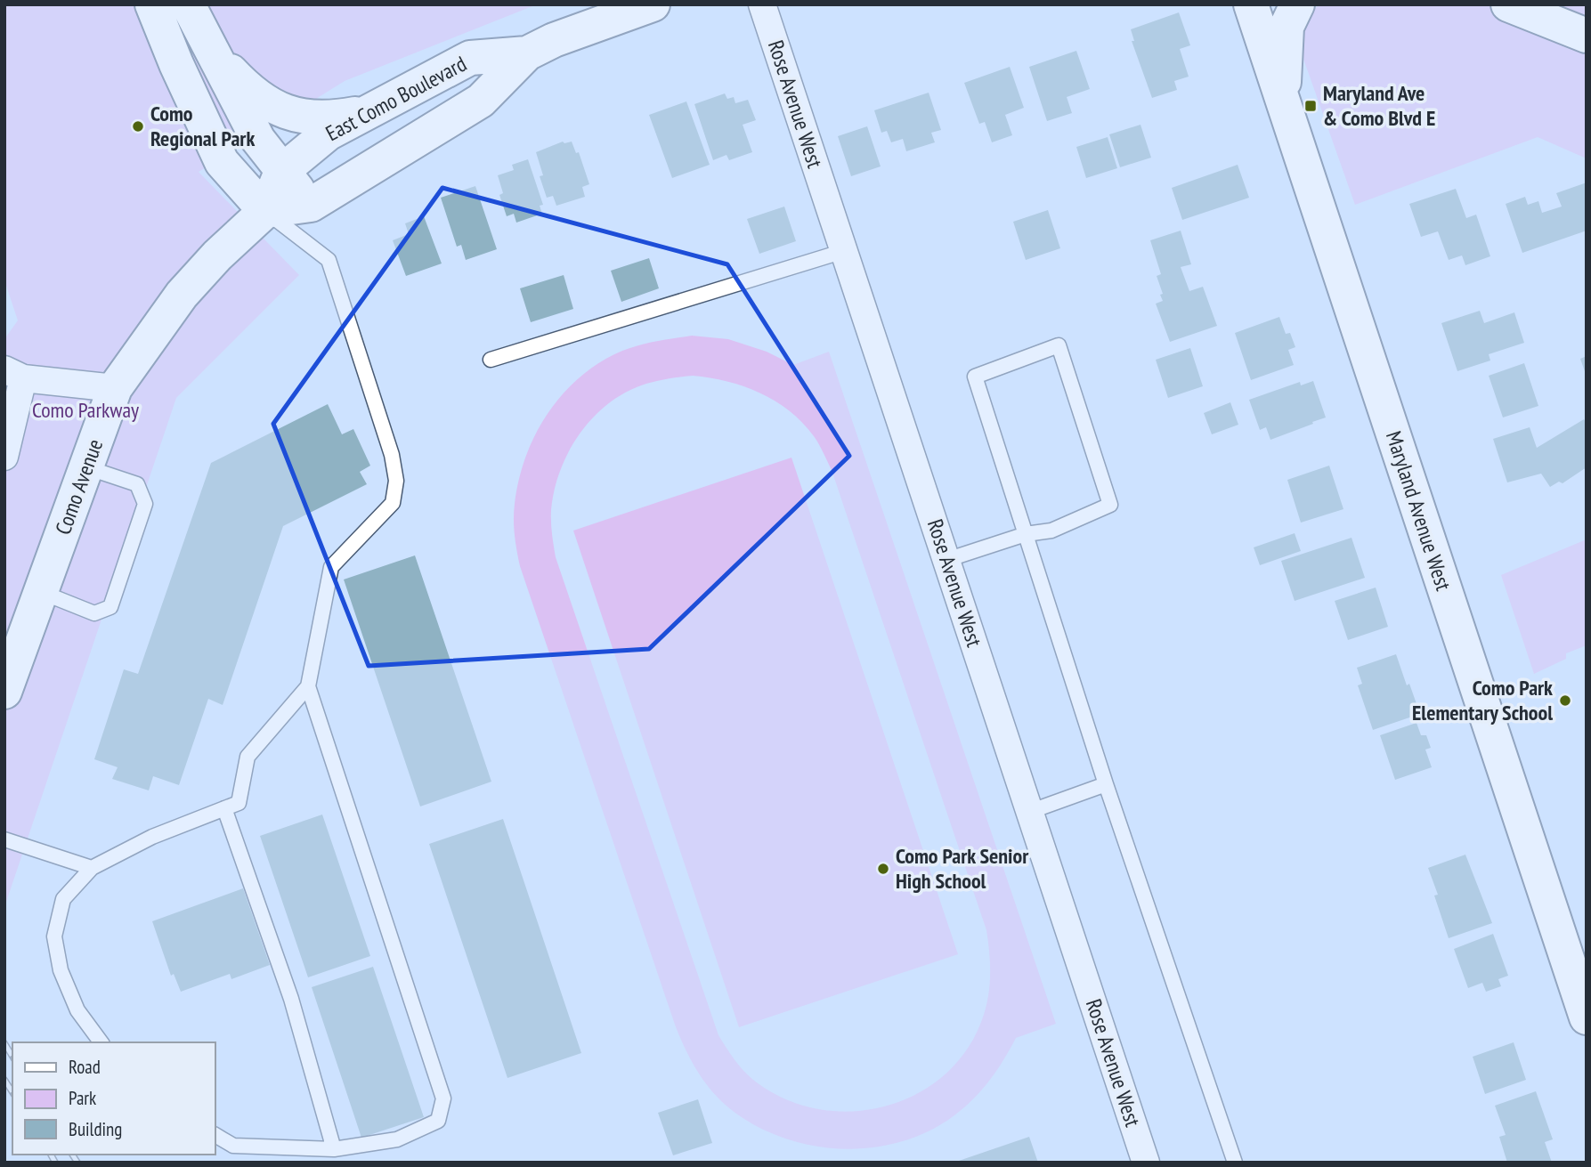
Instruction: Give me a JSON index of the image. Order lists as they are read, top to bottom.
{
  "streets": {
    "street": [
      "East Como Boulevard",
      "Rose Avenue West",
      "Como Avenue",
      "Maryland Avenue West"
    ]
  },
  "crossings": [
    ["East Como Boulevard", "Como Avenue"]
  ],
  "parks": ["Como Parkway"],
  "places": {
    "transit": ["Maryland Ave & Como Blvd E"],
    "other": ["Como Regional Park", "Como Park Elementary School", "Como Park Senior High School"]
  },
  "legend": ["Road", "Park", "Building"]
}
